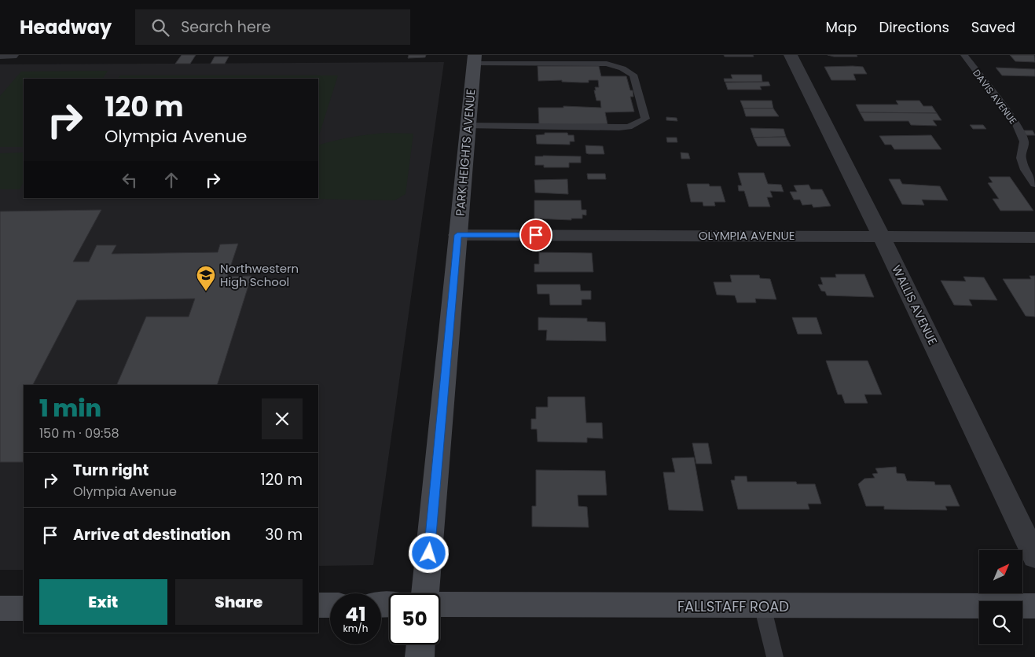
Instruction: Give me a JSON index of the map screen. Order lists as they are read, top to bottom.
{
  "streets": {
    "main road": ["PARK HEIGHTS AVENUE", "FALLSTAFF ROAD"],
    "street": ["OLYMPIA AVENUE", "WALLIS AVENUE"],
    "lane": ["DAVIS AVENUE"]
  },
  "crossings": [
    ["PARK HEIGHTS AVENUE", "OLYMPIA AVENUE"],
    ["OLYMPIA AVENUE", "WALLIS AVENUE"]
  ],
  "places": {
    "school or university": ["Northwestern High School"]
  },
  "north": "top right",
  "page": {
    "header": "Headway",
    "search": "Search here",
    "nav": ["Map", "Directions", "Saved"],
    "turn": ["120 m", "Olympia Avenue"],
    "heading": ["1 min", "150 m · 09:58"],
    "list": [
      {
        "name": "Turn right",
        "note": "Olympia Avenue",
        "value": "120 m"
      },
      {
        "name": "Arrive at destination",
        "value": "30 m"
      }
    ],
    "buttons": ["Exit", "Share"],
    "speed": "41 km/h",
    "limit": "50"
  }
}
